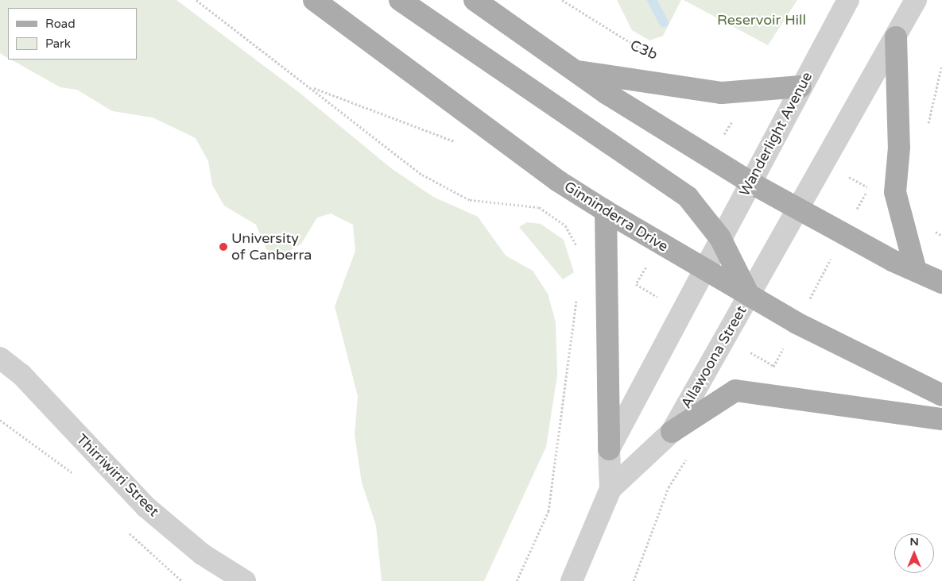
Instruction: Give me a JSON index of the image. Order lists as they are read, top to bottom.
{
  "streets": {
    "main road": ["Ginninderra Drive"],
    "street": ["Wanderlight Avenue", "Allawoona Street", "Thirriwirri Street"],
    "path": ["C3b"]
  },
  "crossings": [
    ["Wanderlight Avenue", "Ginninderra Drive"],
    ["Ginninderra Drive", "Allawoona Street"]
  ],
  "parks": ["Reservoir Hill"],
  "places": ["University of Canberra"],
  "legend": ["Road", "Park"],
  "north": "top"
}
